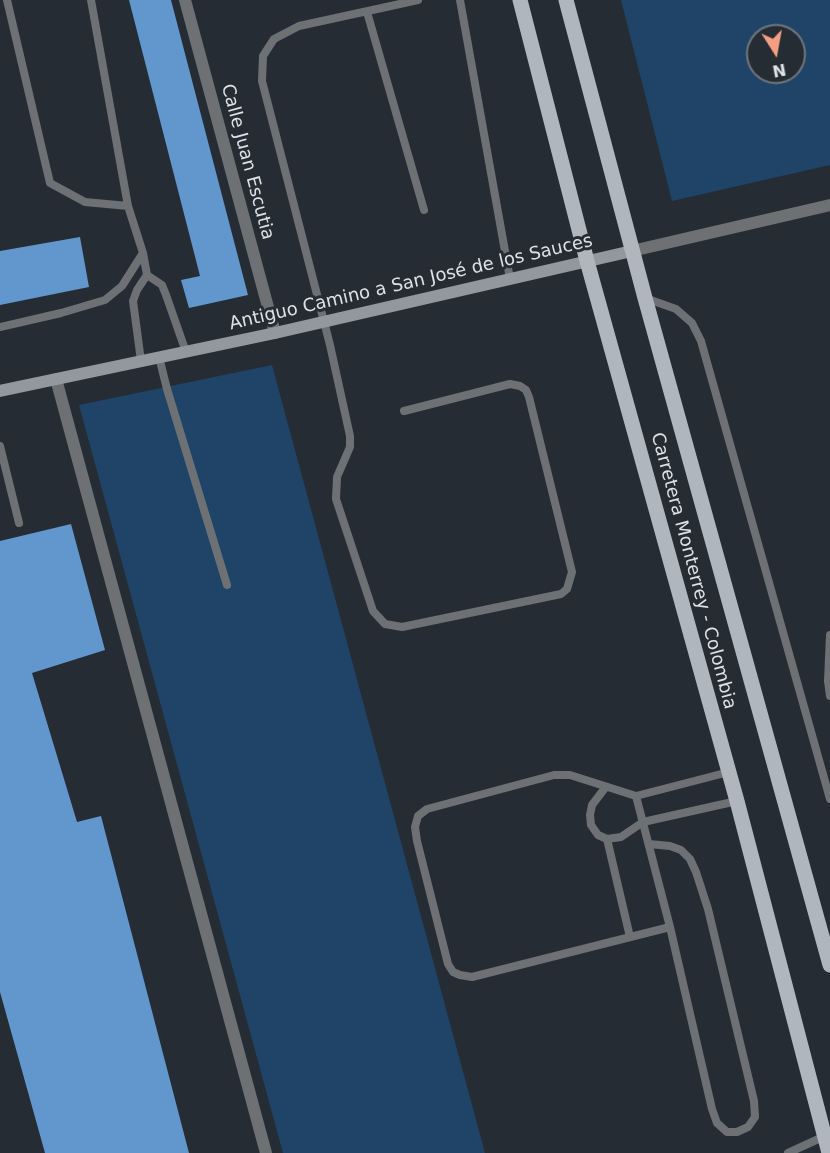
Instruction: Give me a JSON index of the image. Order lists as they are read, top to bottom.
{
  "streets": {
    "main road": ["Carretera Monterrey - Colombia"],
    "street": ["Calle Juan Escutia", "Antiguo Camino a San José de los Sauces"]
  },
  "crossings": [
    ["Calle Juan Escutia", "Antiguo Camino a San José de los Sauces"],
    ["Antiguo Camino a San José de los Sauces", "Carretera Monterrey - Colombia"]
  ],
  "north": "bottom"
}
